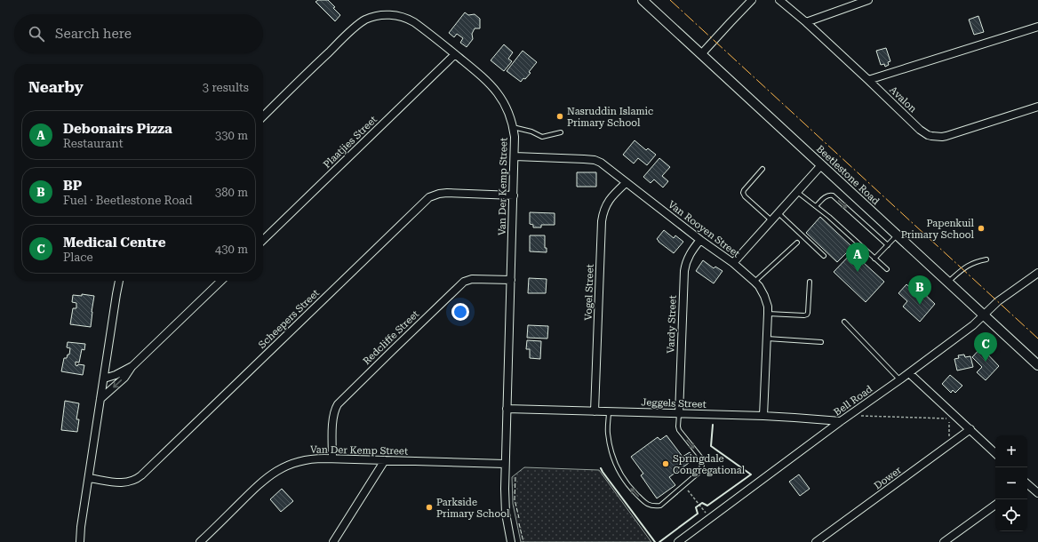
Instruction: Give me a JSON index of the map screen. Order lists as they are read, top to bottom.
{
  "streets": {
    "street": [
      "Avalon",
      "Plaatjies Street",
      "Beetlestone Road",
      "Van Der Kemp Street",
      "Van Rooyen Street",
      "Vogel Street",
      "Scheepers Street",
      "Vardy Street",
      "Redcliffe Street",
      "Bell Road",
      "Jeggels Street",
      "Dower"
    ]
  },
  "crossings": [
    ["Plaatjies Street", "Van Der Kemp Street"],
    ["Beetlestone Road", "Bell Road"],
    ["Van Der Kemp Street", "Van Rooyen Street"],
    ["Van Der Kemp Street", "Scheepers Street"],
    ["Van Der Kemp Street", "Redcliffe Street"],
    ["Van Der Kemp Street", "Jeggels Street"],
    ["Van Rooyen Street", "Vogel Street"],
    ["Van Rooyen Street", "Vardy Street"],
    ["Van Rooyen Street", "Jeggels Street"],
    ["Vogel Street", "Jeggels Street"],
    ["Vardy Street", "Jeggels Street"],
    ["Bell Road", "Jeggels Street"]
  ],
  "places": [
    "Nasruddin Islamic Primary School",
    "Papenkuil Primary School",
    "Springdale Congregational",
    "Parkside Primary School"
  ],
  "page": {
    "search": "Search here",
    "heading": ["Nearby", "3 results"],
    "list": [
      {
        "mark": "A",
        "name": "Debonairs Pizza",
        "note": "Restaurant",
        "value": "330 m"
      },
      {
        "mark": "B",
        "name": "BP",
        "note": "Fuel · Beetlestone Road",
        "value": "380 m"
      },
      {
        "mark": "C",
        "name": "Medical Centre",
        "note": "Place",
        "value": "430 m"
      }
    ],
    "pins": ["A", "B", "C"],
    "map_buttons": ["+", "−"]
  }
}
